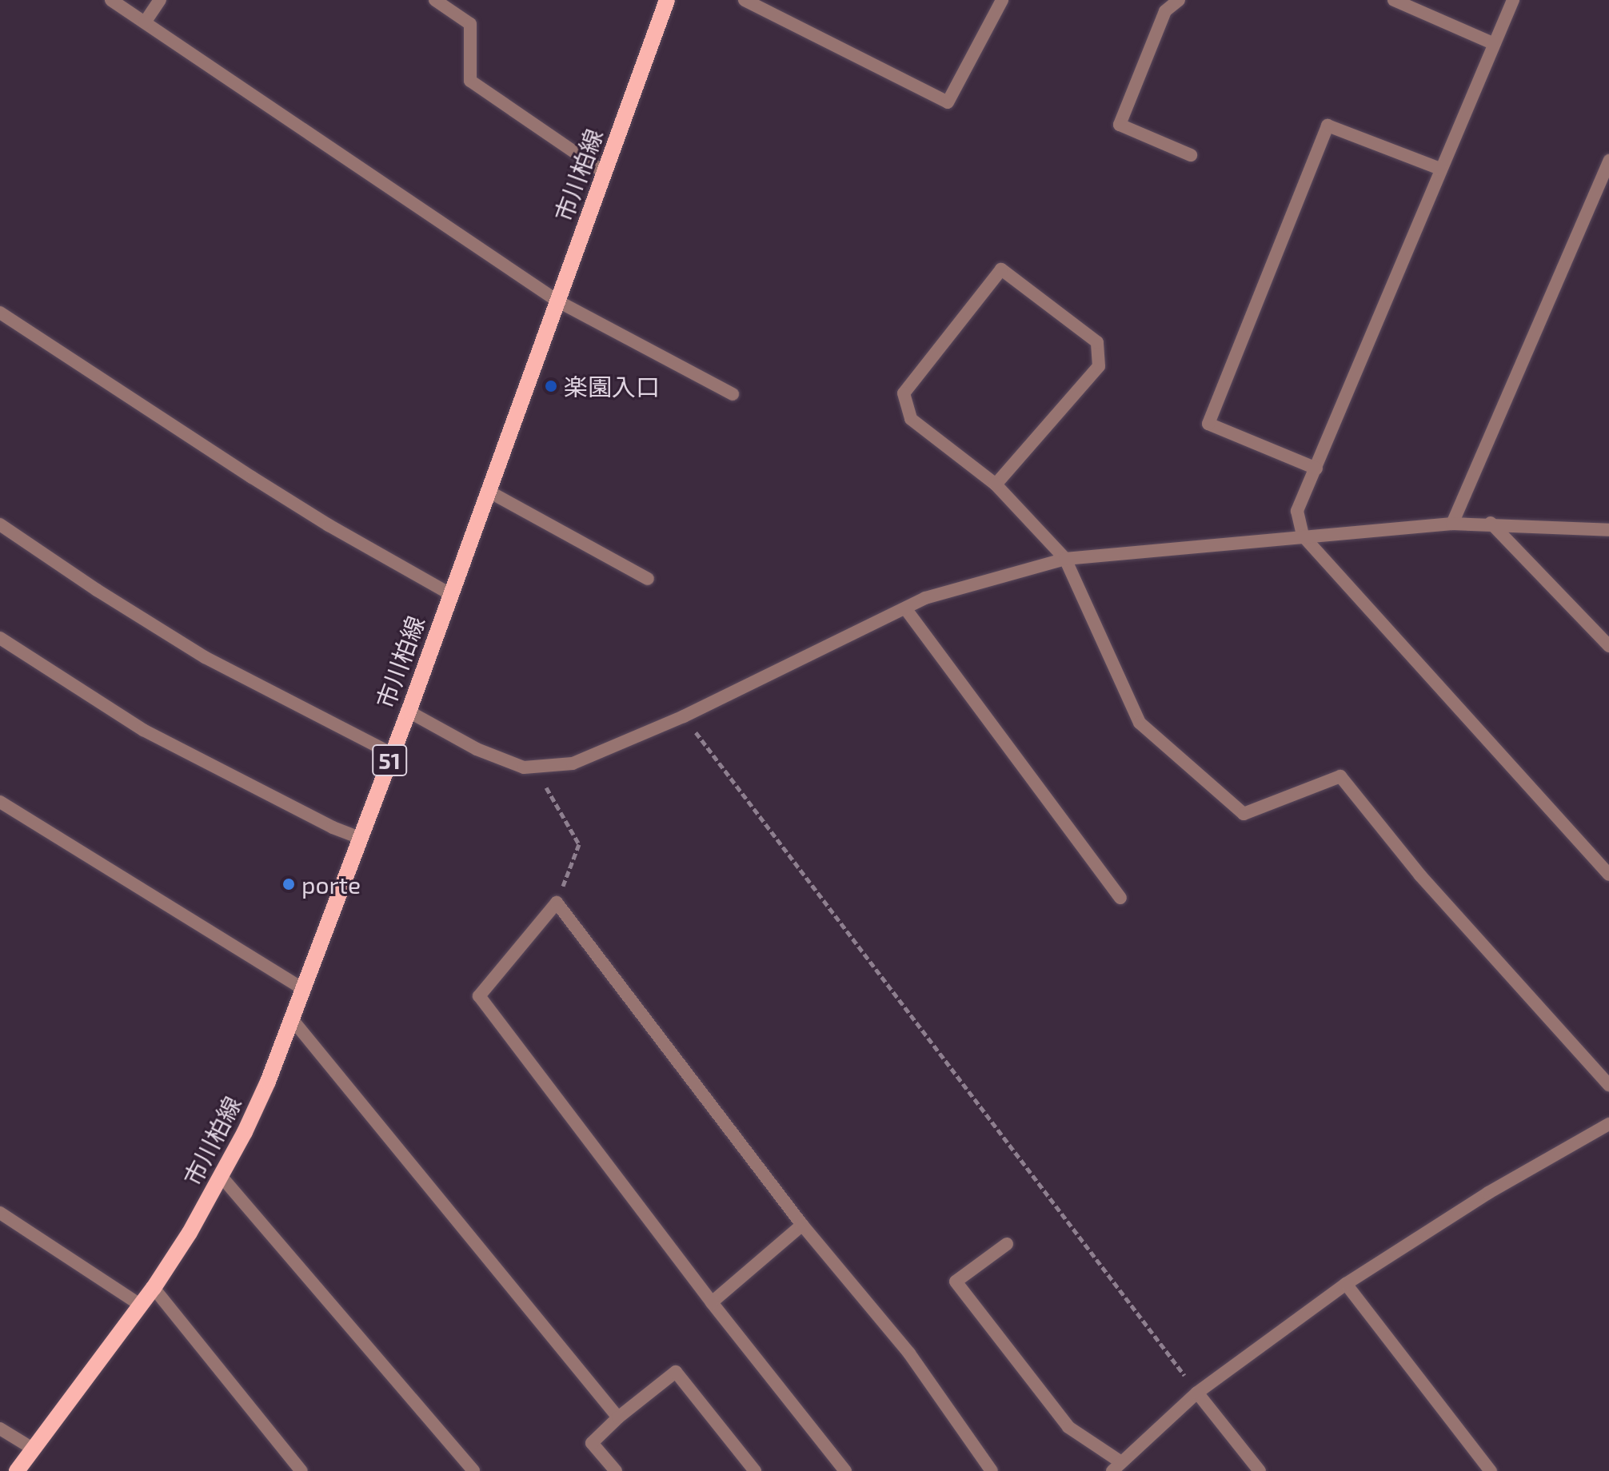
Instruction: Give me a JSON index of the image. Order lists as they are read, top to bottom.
{
  "streets": {
    "main road": ["市川柏線", "51"]
  },
  "places": ["楽園入口", "porte"]
}
